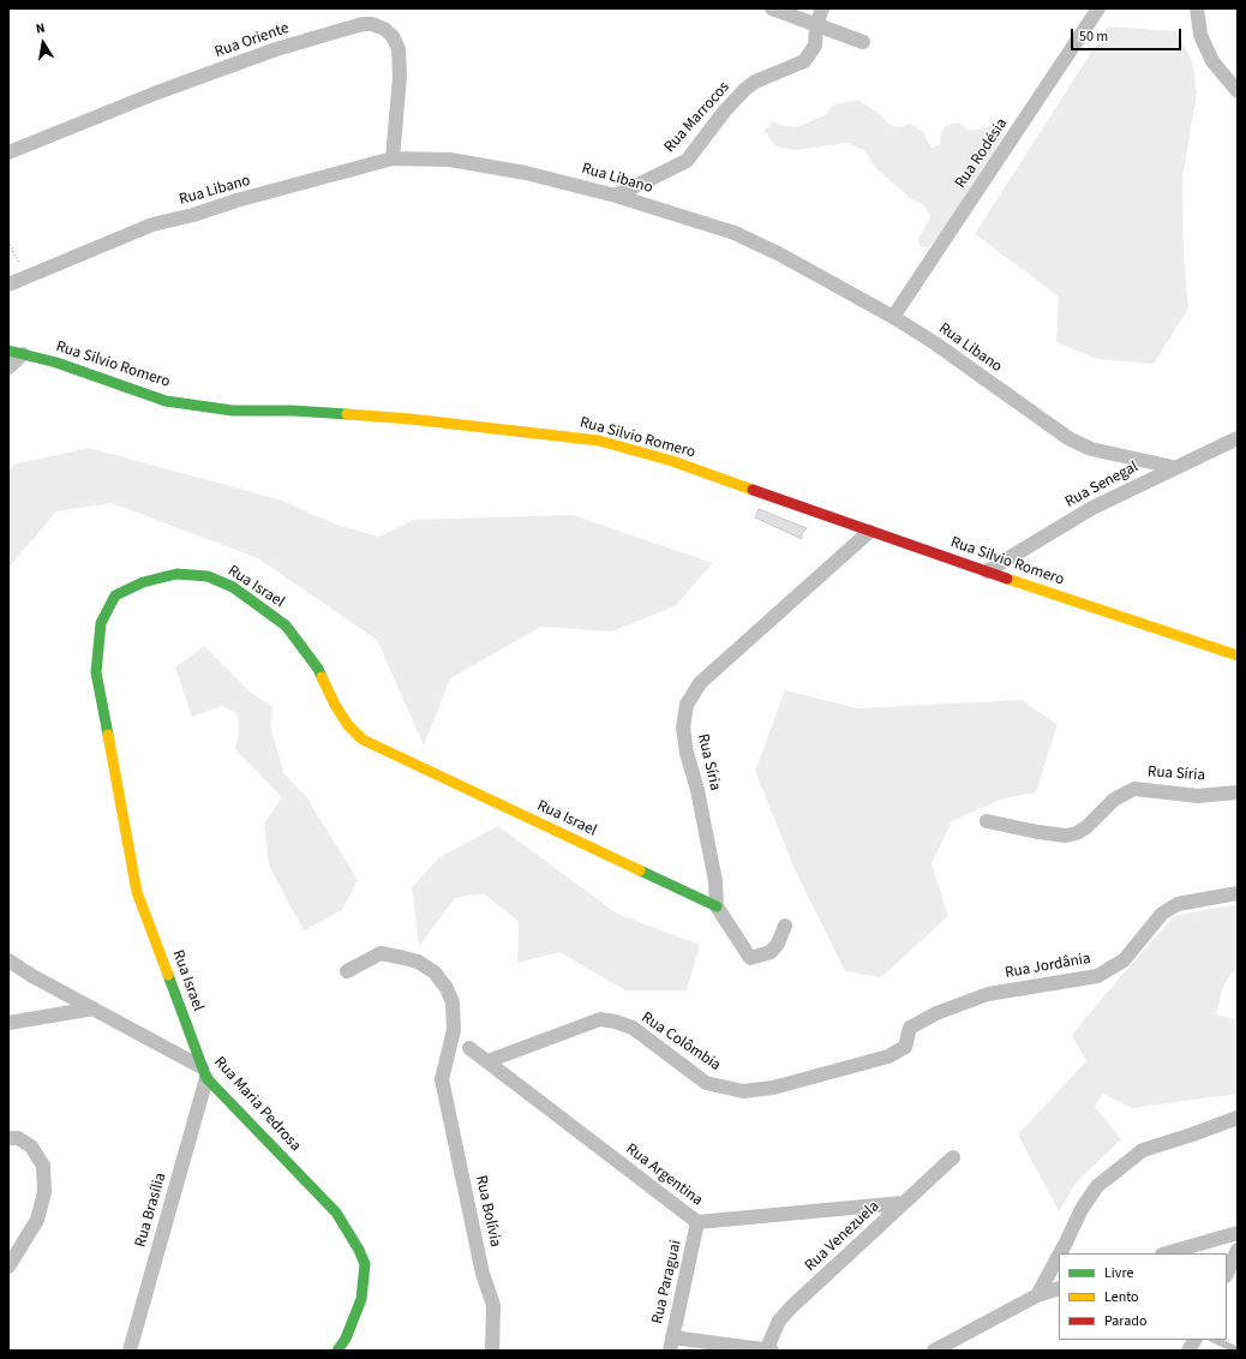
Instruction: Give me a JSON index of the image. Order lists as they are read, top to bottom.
{
  "streets": {
    "street": [
      "Rua Oriente",
      "Rua Marrocos",
      "Rua Rodésia",
      "Rua Libano",
      "Rua Silvio Romero",
      "Rua Senegal",
      "Rua Israel",
      "Rua Síria",
      "Rua Jordânia",
      "Rua Colômbia",
      "Rua Maria Pedrosa",
      "Rua Argentina",
      "Rua Brasília",
      "Rua Bolívia",
      "Rua Venezuela",
      "Rua Paraguai"
    ]
  },
  "crossings": [
    ["Rua Oriente", "Rua Libano"],
    ["Rua Marrocos", "Rua Libano"],
    ["Rua Rodésia", "Rua Libano"],
    ["Rua Libano", "Rua Senegal"],
    ["Rua Silvio Romero", "Rua Senegal"],
    ["Rua Silvio Romero", "Rua Síria"],
    ["Rua Israel", "Rua Síria"],
    ["Rua Israel", "Rua Maria Pedrosa"],
    ["Rua Israel", "Rua Brasília"],
    ["Rua Jordânia", "Rua Colômbia"],
    ["Rua Colômbia", "Rua Argentina"],
    ["Rua Maria Pedrosa", "Rua Brasília"],
    ["Rua Argentina", "Rua Venezuela"],
    ["Rua Argentina", "Rua Paraguai"],
    ["Rua Venezuela", "Rua Paraguai"]
  ],
  "legend": ["Livre", "Lento", "Parado"],
  "scale_bar": "50 m",
  "north": "top"
}
